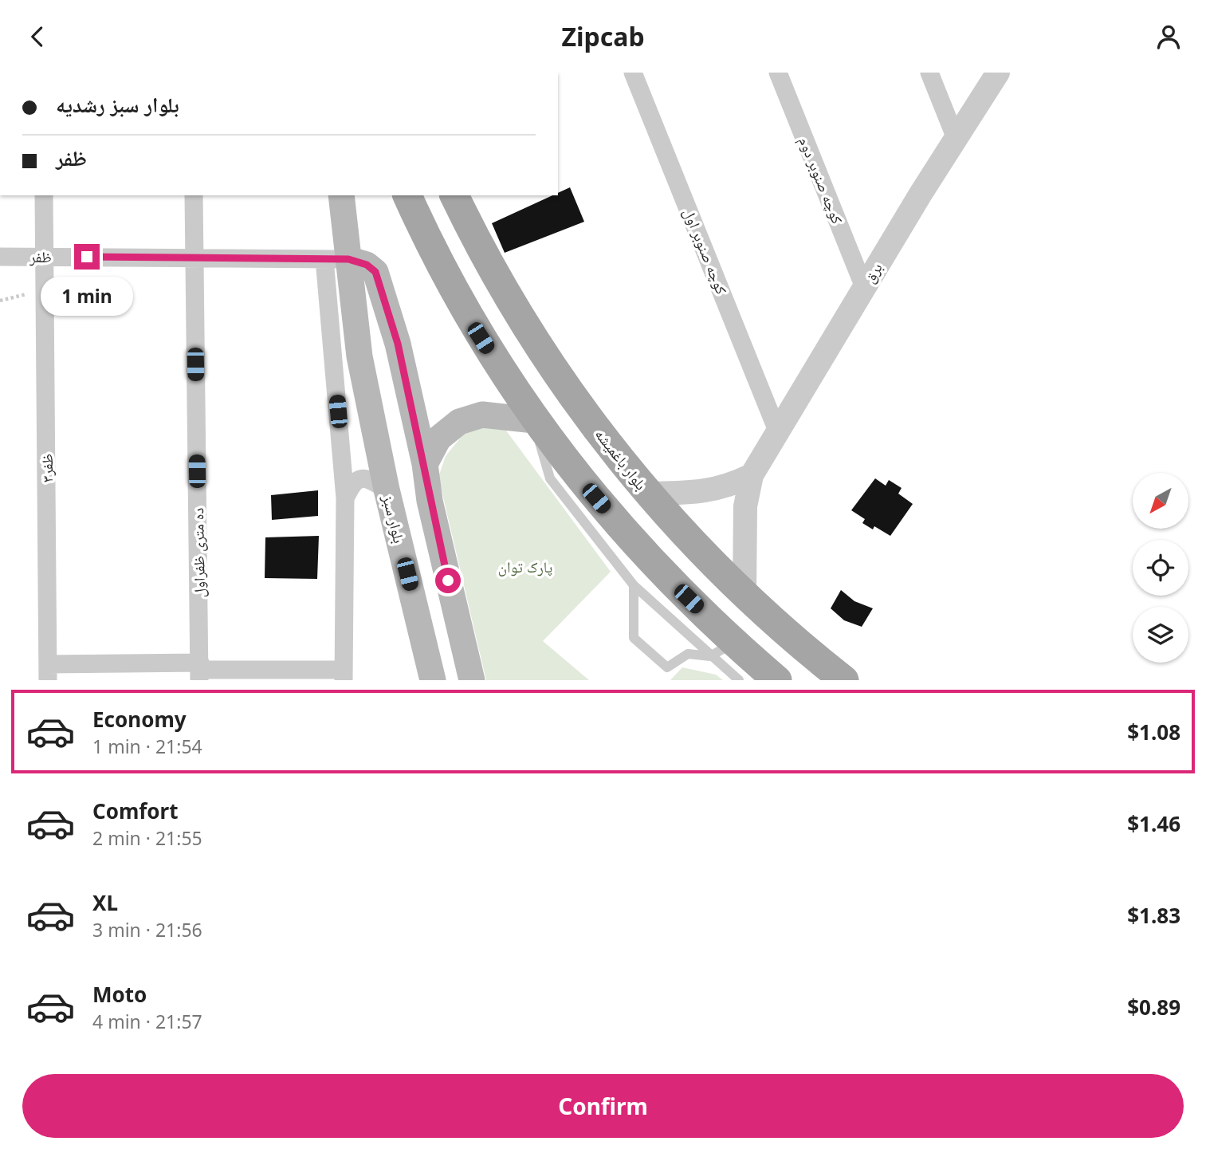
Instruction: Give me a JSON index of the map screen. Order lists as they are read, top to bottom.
{
  "streets": {
    "main road": ["بلوار باغمیشه", "بلوار سبز"],
    "street": [
      "کوچه صنوبر دوم",
      "کوچه صنوبر اول",
      "ظفر",
      "برق",
      "ظفر۳",
      "ده متری ظفراول"
    ]
  },
  "crossings": [
    ["کوچه صنوبر دوم", "برق"],
    ["کوچه صنوبر اول", "برق"],
    ["ظفر", "ظفر۳"],
    ["ظفر", "بلوار سبز"],
    ["ظفر", "ده متری ظفراول"],
    ["برق", "بلوار باغمیشه"]
  ],
  "parks": ["پارک توان"],
  "north": "bottom left",
  "page": {
    "header": "Zipcab",
    "banner": ["بلوار سبز رشدیه", "ظفر"],
    "bubble": "1 min",
    "list": [
      {
        "name": "Economy",
        "note": "1 min · 21:54",
        "value": "$1.08"
      },
      {
        "name": "Comfort",
        "note": "2 min · 21:55",
        "value": "$1.46"
      },
      {
        "name": "XL",
        "note": "3 min · 21:56",
        "value": "$1.83"
      },
      {
        "name": "Moto",
        "note": "4 min · 21:57",
        "value": "$0.89"
      }
    ],
    "buttons": "Confirm"
  }
}
